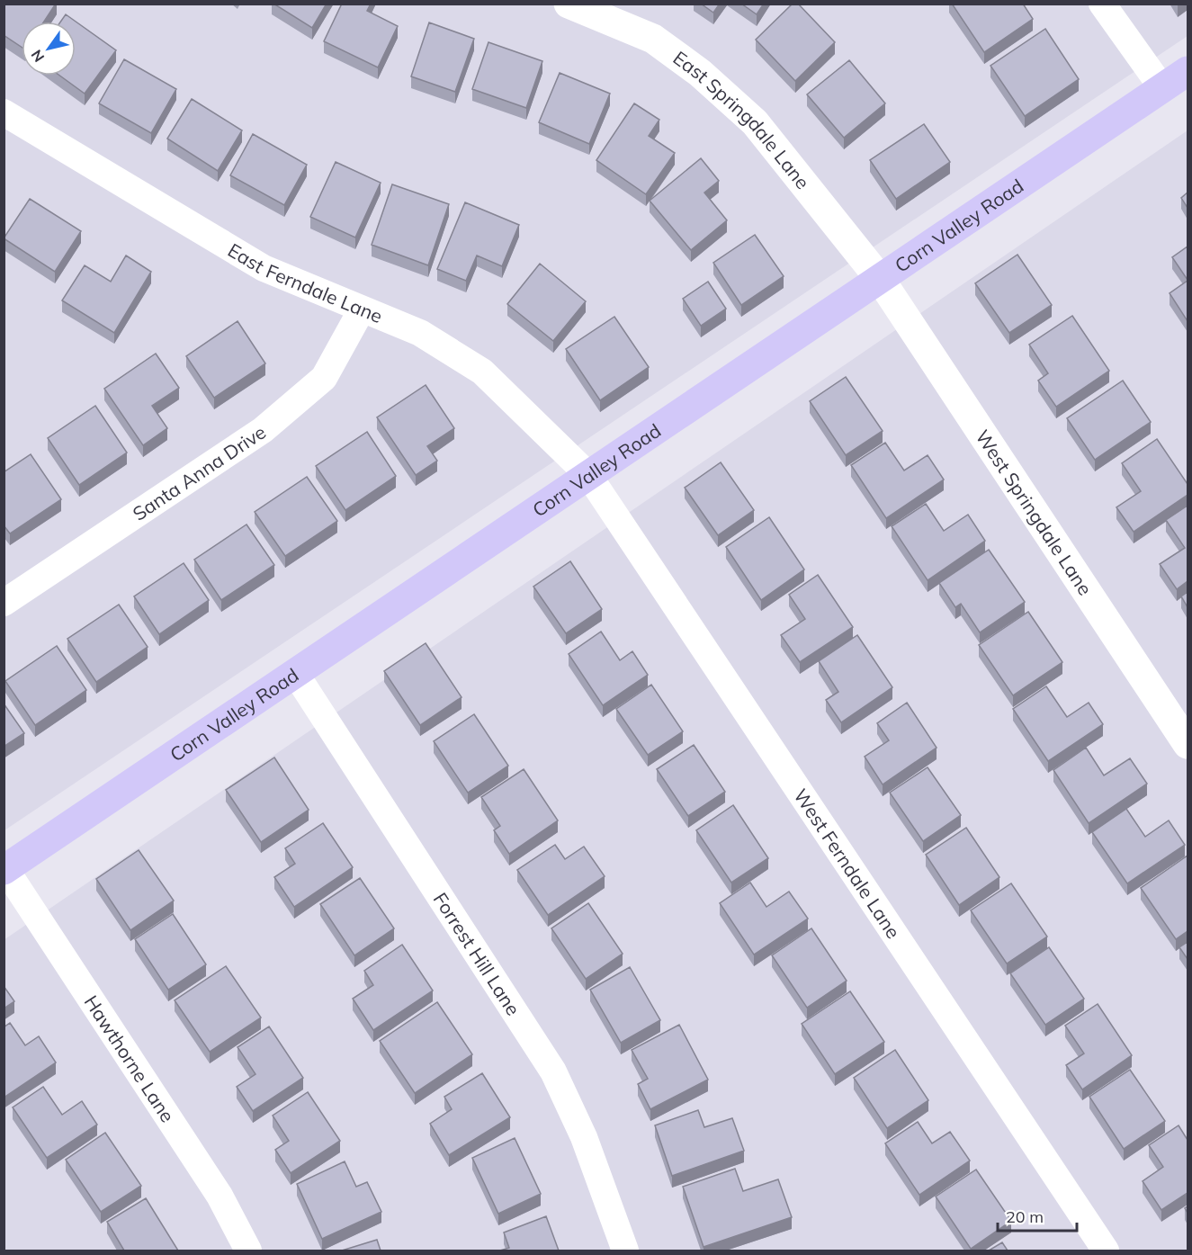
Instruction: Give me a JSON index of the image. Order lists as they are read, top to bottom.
{
  "streets": {
    "main road": ["Corn Valley Road"],
    "street": [
      "East Springdale Lane",
      "East Ferndale Lane",
      "Santa Anna Drive",
      "West Springdale Lane",
      "West Ferndale Lane",
      "Forrest Hill Lane",
      "Hawthorne Lane"
    ]
  },
  "crossings": [
    ["East Springdale Lane", "Corn Valley Road"],
    ["East Springdale Lane", "West Springdale Lane"],
    ["Corn Valley Road", "East Ferndale Lane"],
    ["Corn Valley Road", "West Springdale Lane"],
    ["Corn Valley Road", "West Ferndale Lane"],
    ["Corn Valley Road", "Forrest Hill Lane"],
    ["Corn Valley Road", "Hawthorne Lane"],
    ["East Ferndale Lane", "Santa Anna Drive"],
    ["East Ferndale Lane", "West Ferndale Lane"]
  ],
  "scale_bar": "20 m",
  "north": "bottom left"
}
